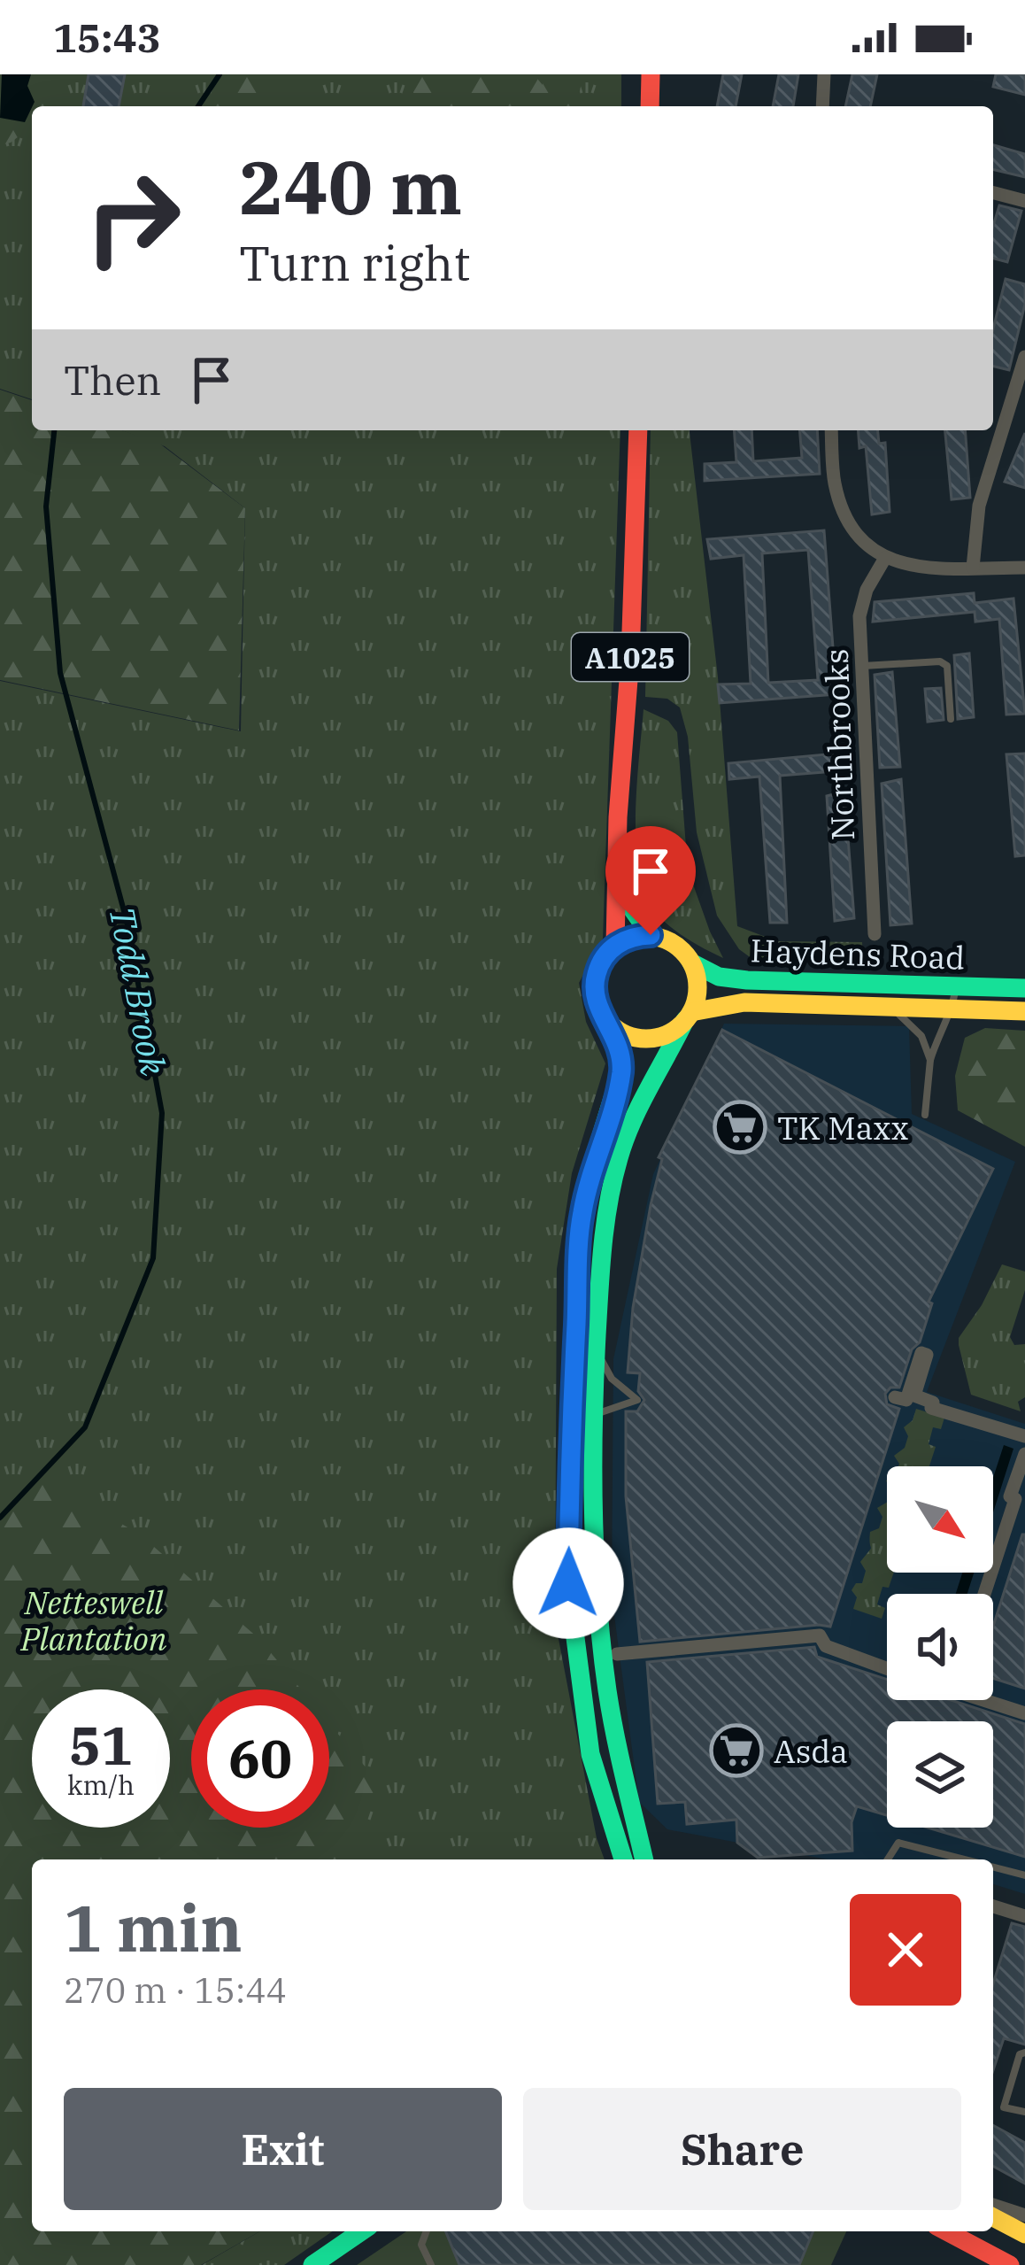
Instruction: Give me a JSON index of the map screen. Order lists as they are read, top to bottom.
{
  "streets": {
    "main road": ["A1025", "Haydens Road"],
    "street": ["Northbrooks"]
  },
  "crossings": [
    ["A1025", "Haydens Road"]
  ],
  "water": ["Todd Brook"],
  "parks": ["Netteswell Plantation"],
  "places": {
    "supermarket": ["TK Maxx", "Asda"]
  },
  "north": "bottom right",
  "page": {
    "status": "15:43",
    "turn": ["240 m", "Turn right"],
    "then": "Then",
    "speed": "51 km/h",
    "limit": "60",
    "heading": ["1 min", "270 m · 15:44"],
    "buttons": ["Exit", "Share"]
  }
}
